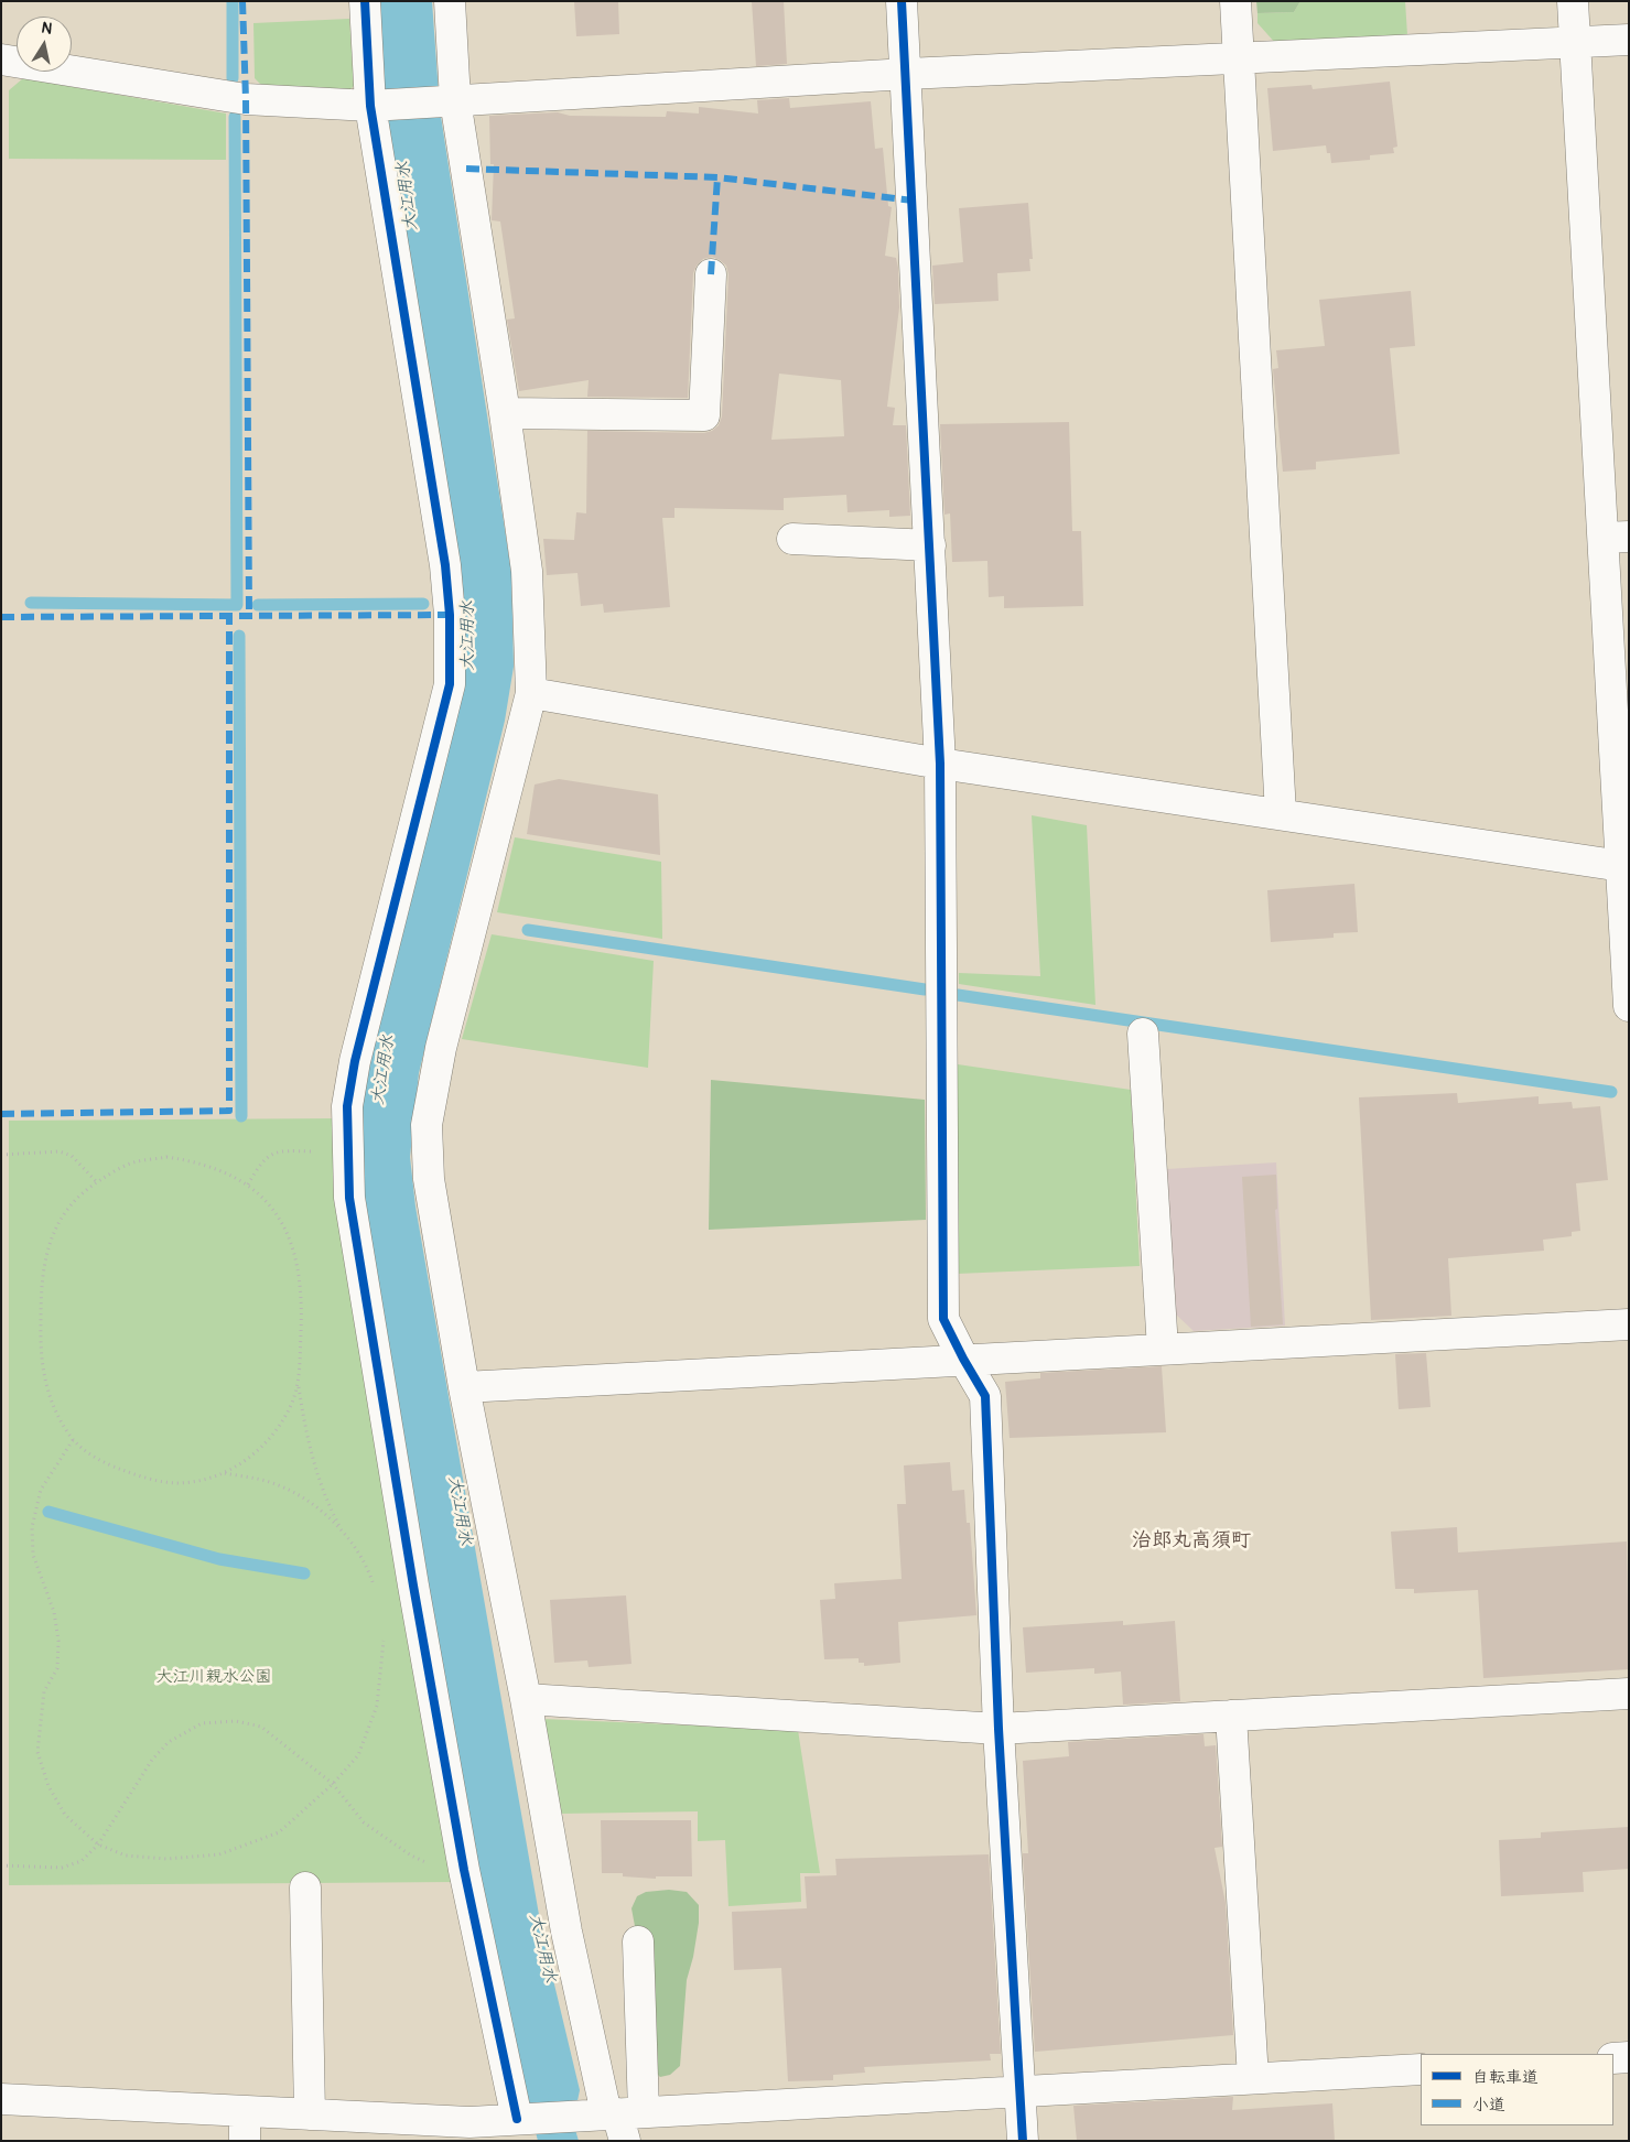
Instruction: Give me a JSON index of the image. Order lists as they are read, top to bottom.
{
  "districts": ["治郎丸高須町"],
  "water": ["大江用水"],
  "parks": ["大江川親水公園"],
  "legend": ["自転車道", "小道"],
  "north": "top"
}
